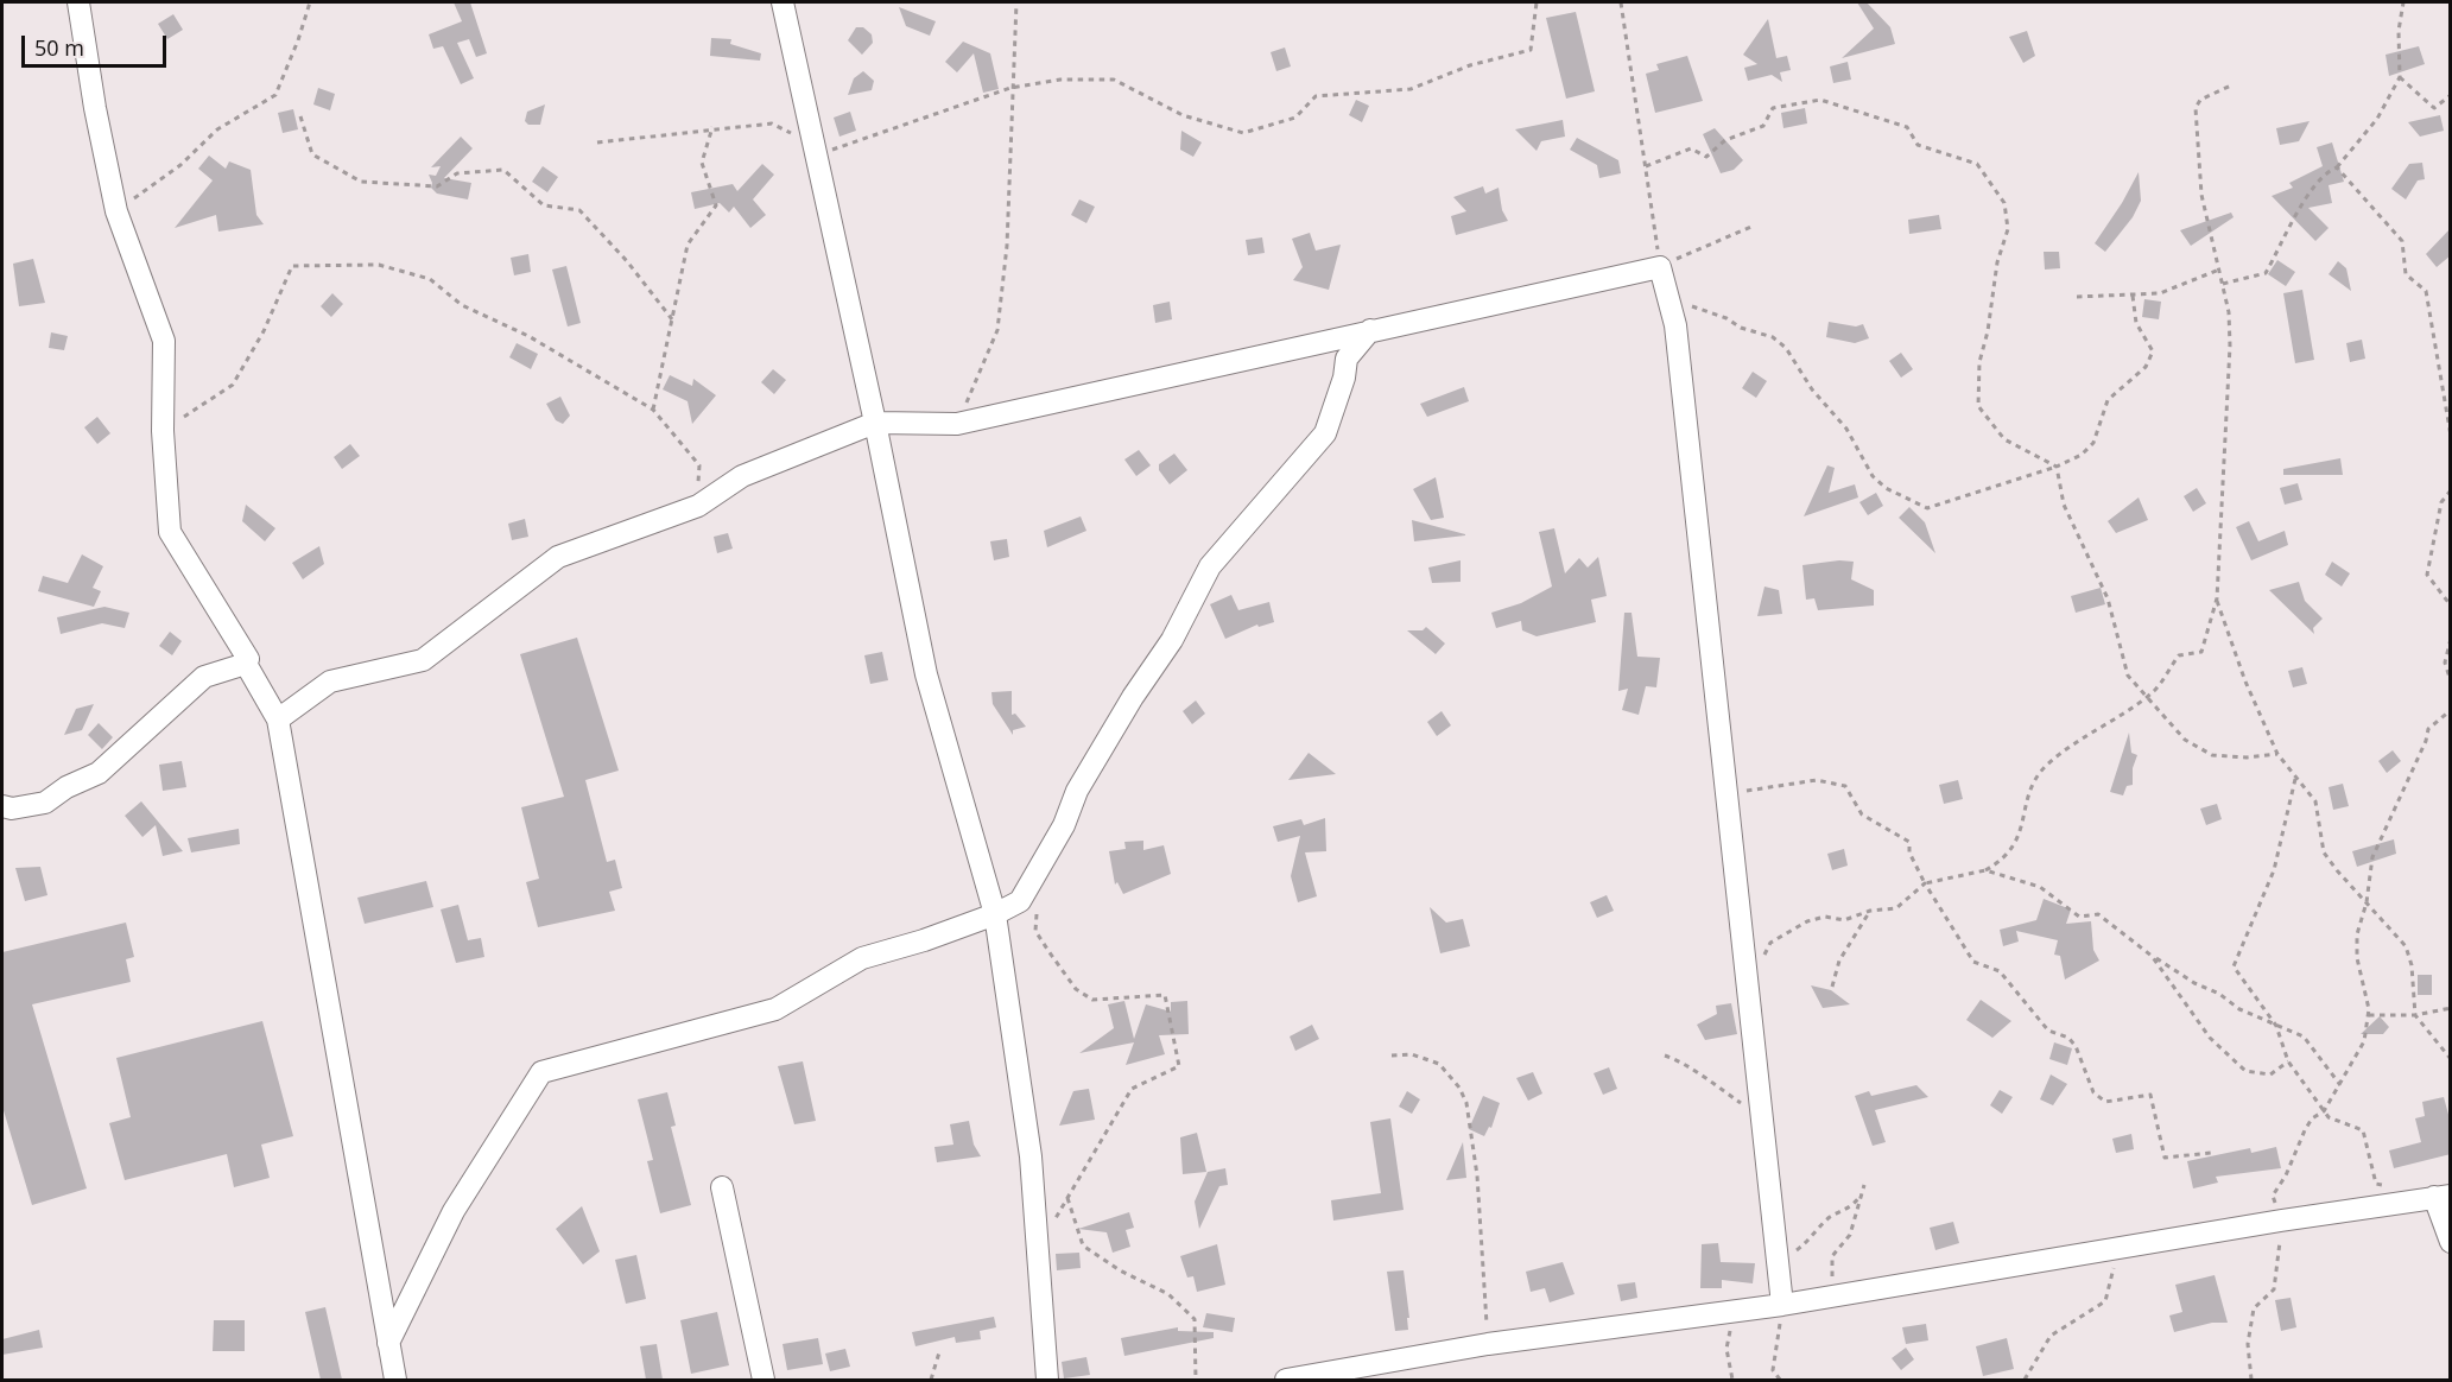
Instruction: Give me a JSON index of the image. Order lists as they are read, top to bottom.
{
  "scale_bar": "50 m"
}
